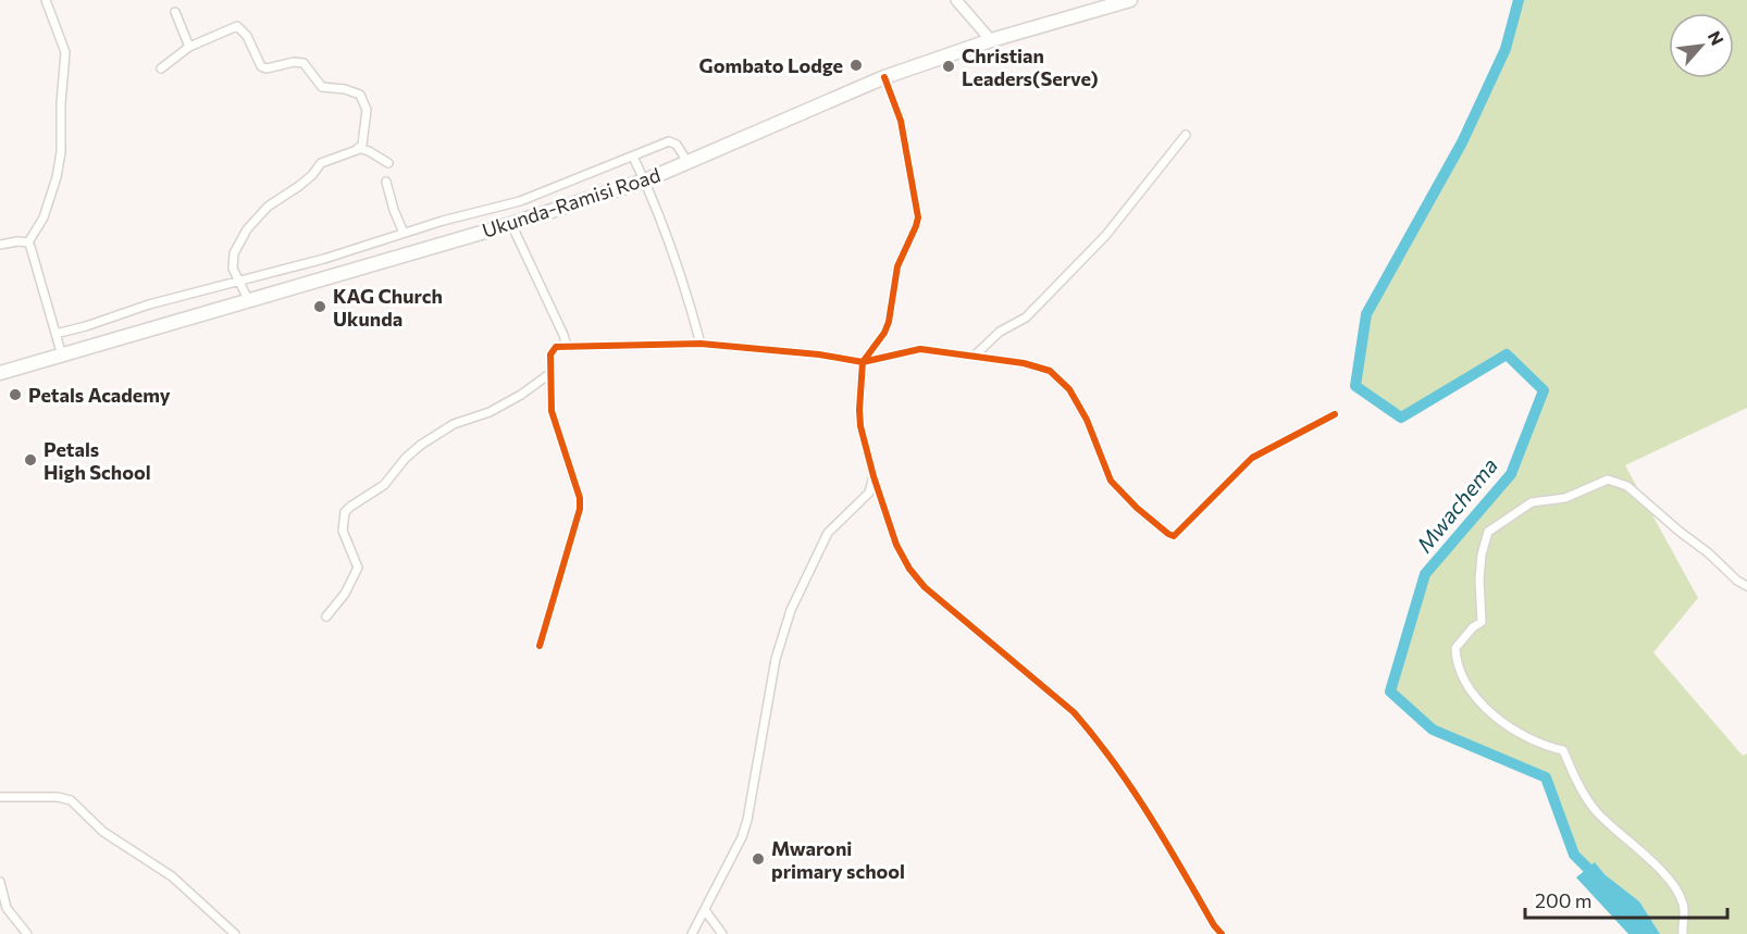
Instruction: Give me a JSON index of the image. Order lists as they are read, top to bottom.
{
  "streets": {
    "highway": ["Ukunda-Ramisi Road"]
  },
  "water": ["Mwachema"],
  "places": [
    "Gombato Lodge",
    "Christian Leaders(Serve)",
    "KAG Church Ukunda",
    "Petals Academy",
    "Petals High School",
    "Mwaroni primary school"
  ],
  "scale_bar": "200 m",
  "north": "top right"
}
